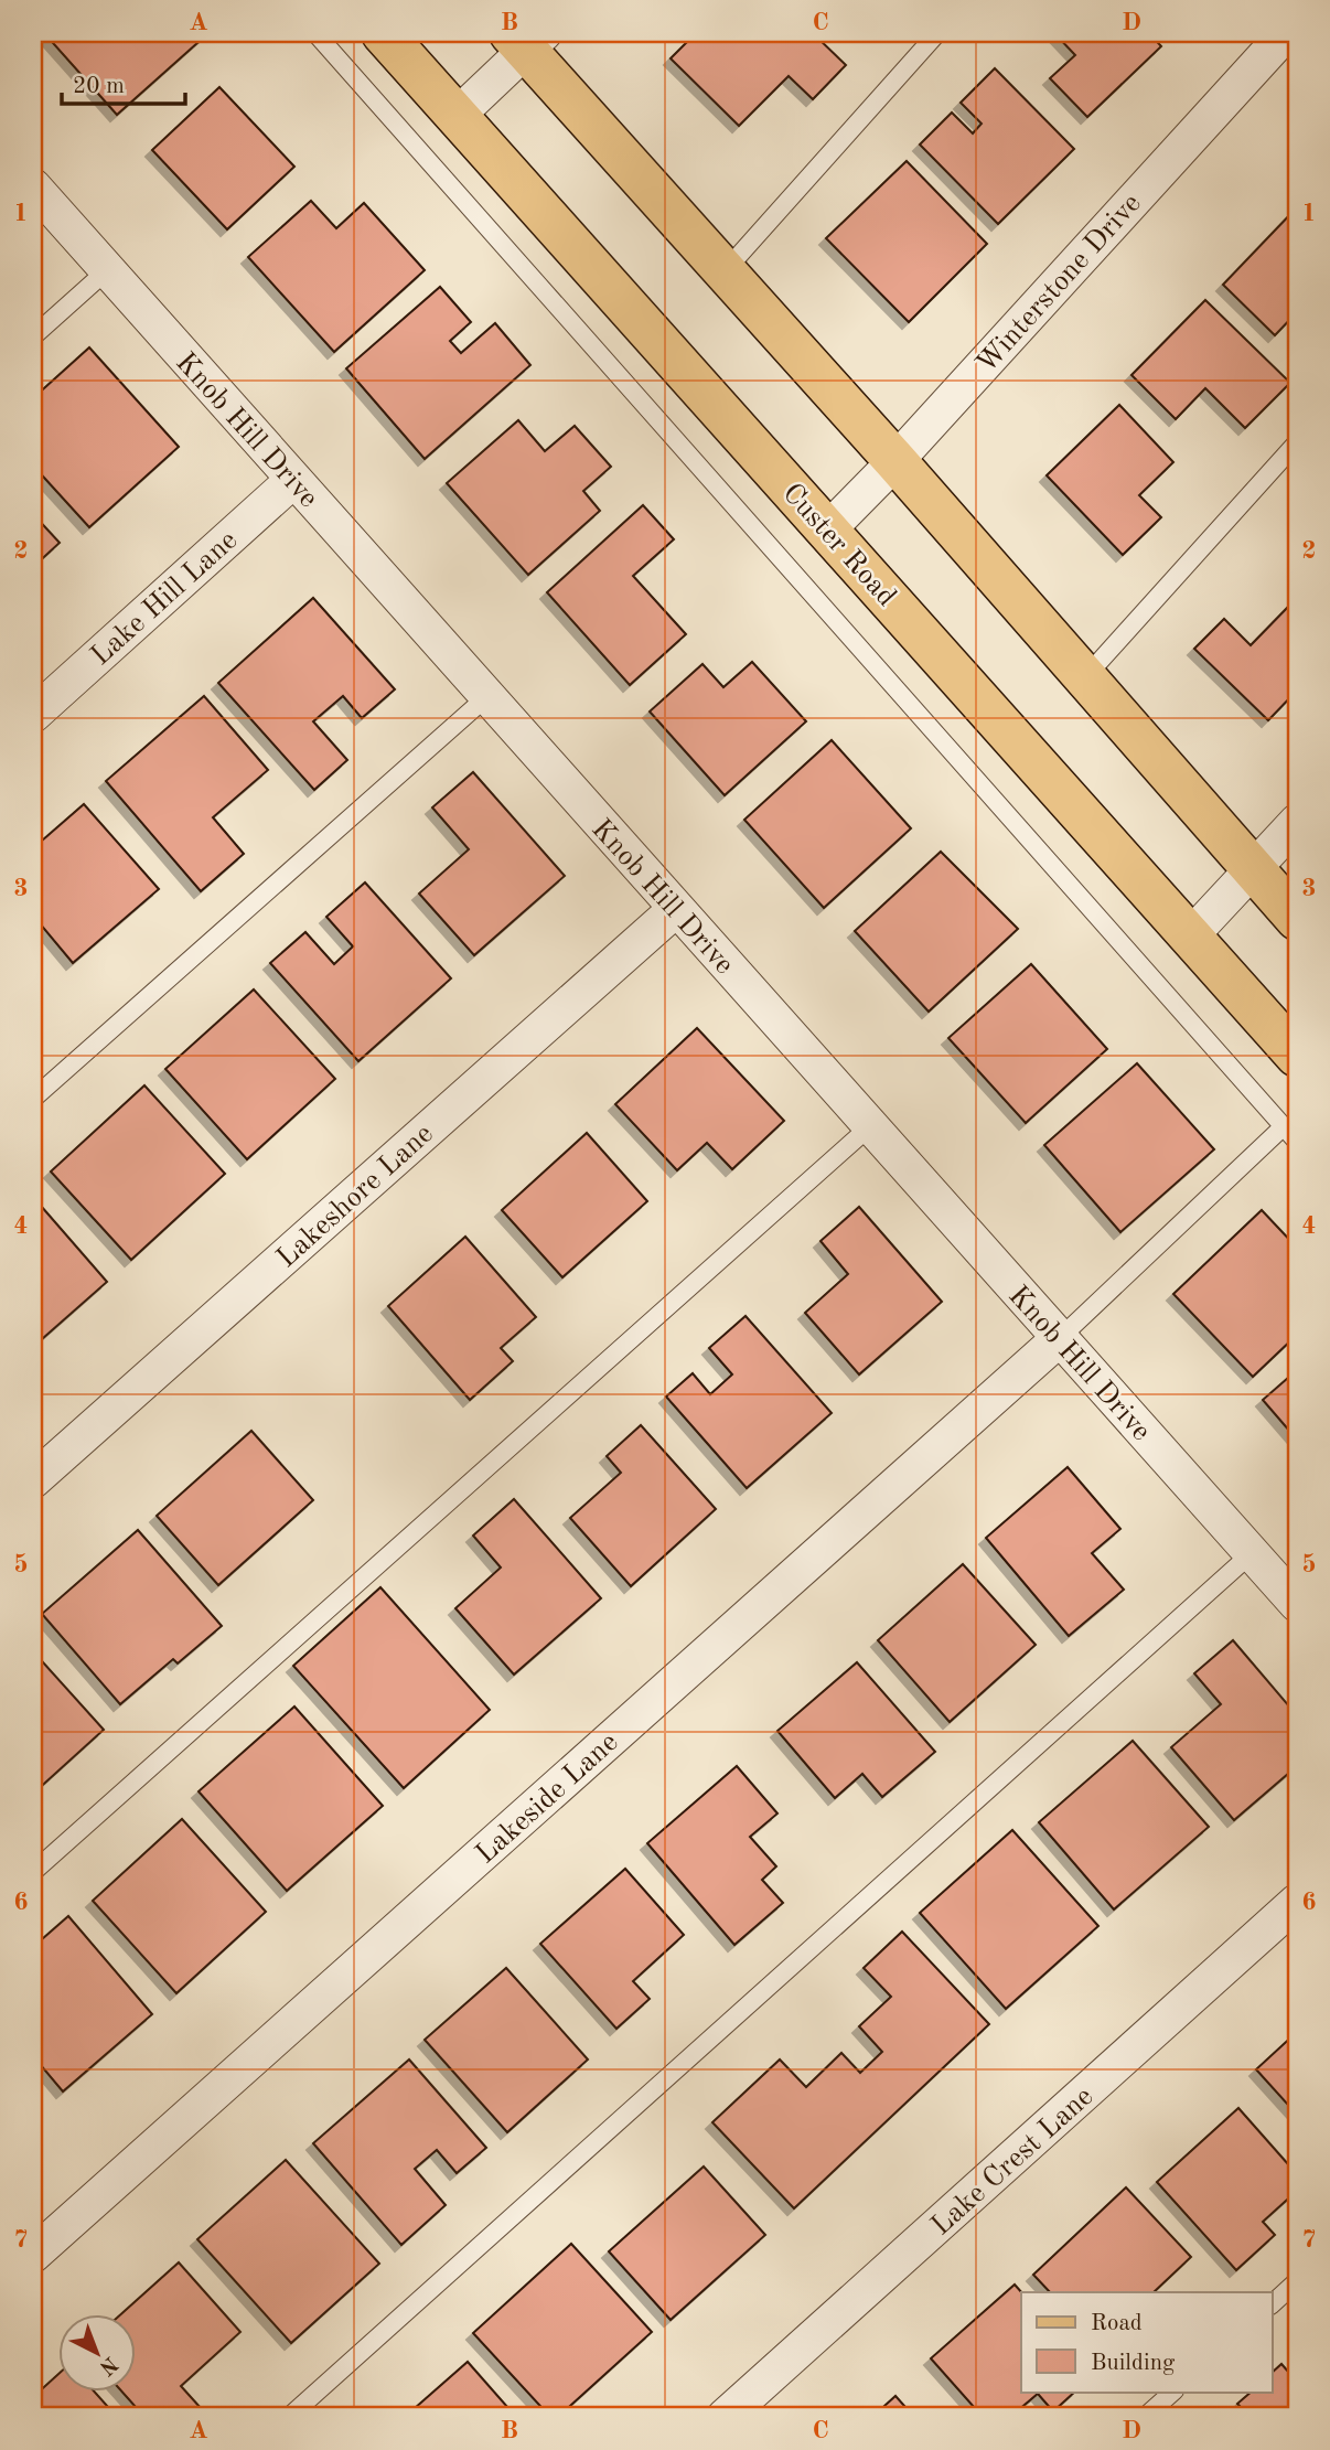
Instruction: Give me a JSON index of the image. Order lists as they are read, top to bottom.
{
  "streets": {
    "main road": ["Custer Road"],
    "street": [
      "Winterstone Drive",
      "Knob Hill Drive",
      "Lake Hill Lane",
      "Lakeshore Lane",
      "Lakeside Lane",
      "Lake Crest Lane"
    ]
  },
  "crossings": [
    ["Winterstone Drive", "Custer Road"],
    ["Knob Hill Drive", "Lake Hill Lane"],
    ["Knob Hill Drive", "Lakeshore Lane"],
    ["Knob Hill Drive", "Lakeside Lane"]
  ],
  "legend": ["Road", "Building"],
  "scale_bar": "20 m",
  "north": "bottom right",
  "grid": {
    "columns": [
      "A",
      "B",
      "C",
      "D"
    ],
    "rows": [
      "1",
      "2",
      "3",
      "4",
      "5",
      "6",
      "7"
    ]
  }
}
